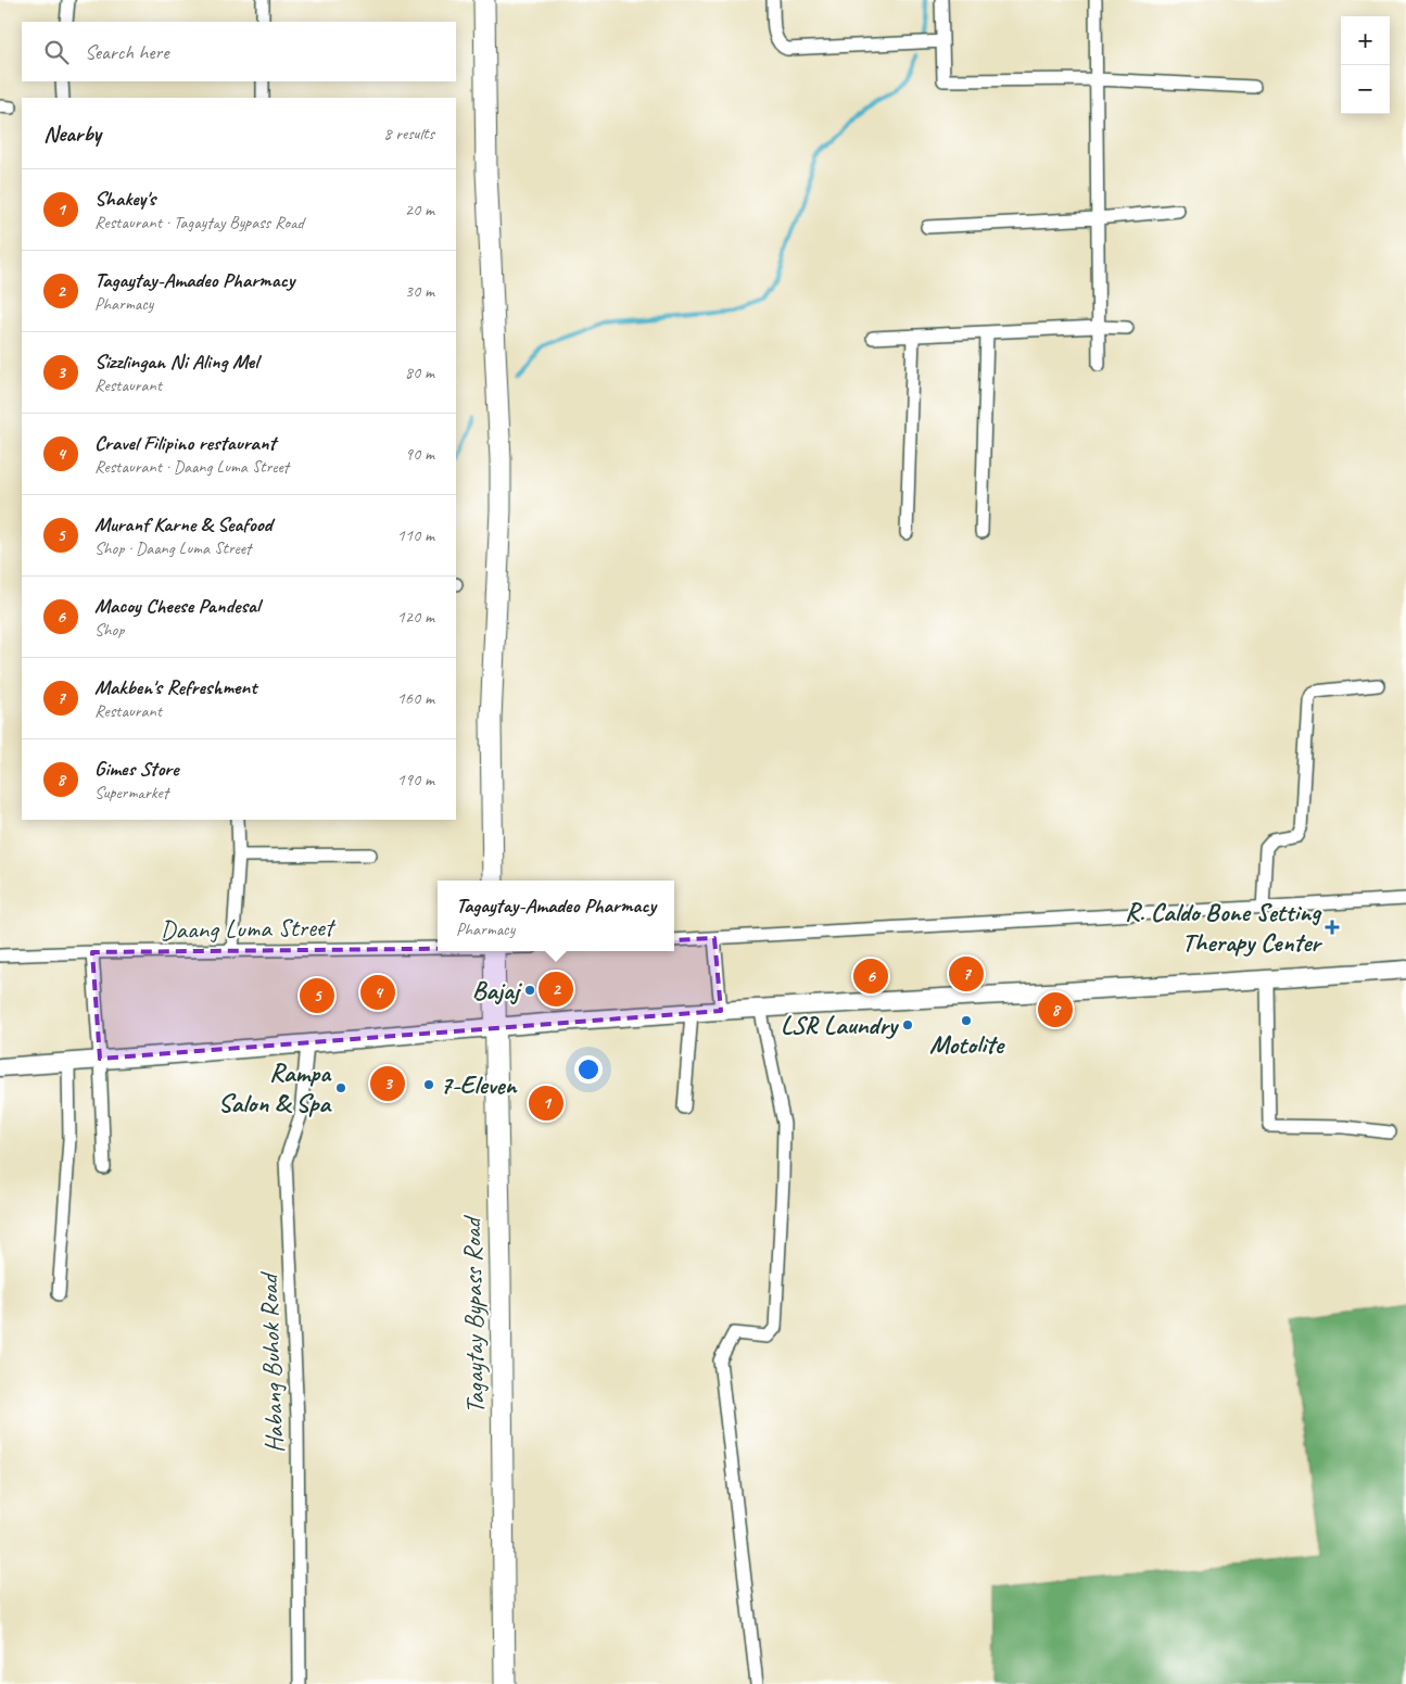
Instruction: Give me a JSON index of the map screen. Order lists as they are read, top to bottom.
{
  "streets": {
    "main road": ["Tagaytay Bypass Road"],
    "street": ["Daang Luma Street", "Habang Buhok Road"]
  },
  "places": {
    "health": ["R. Caldo Bone Setting Therapy Center"],
    "other": [
      "Bajaj",
      "Motolite",
      "LSR Laundry",
      "7-Eleven",
      "Rampa Salon & Spa"
    ]
  },
  "page": {
    "map_buttons": ["+", "−"],
    "search": "Search here",
    "heading": ["Nearby", "8 results"],
    "list": [
      {
        "mark": "1",
        "name": "Shakey's",
        "note": "Restaurant · Tagaytay Bypass Road",
        "value": "20 m"
      },
      {
        "mark": "2",
        "name": "Tagaytay-Amadeo Pharmacy",
        "note": "Pharmacy",
        "value": "30 m"
      },
      {
        "mark": "3",
        "name": "Sizzlingan Ni Aling Mel",
        "note": "Restaurant",
        "value": "80 m"
      },
      {
        "mark": "4",
        "name": "Cravel Filipino restaurant",
        "note": "Restaurant · Daang Luma Street",
        "value": "90 m"
      },
      {
        "mark": "5",
        "name": "Muranf Karne & Seafood",
        "note": "Shop · Daang Luma Street",
        "value": "110 m"
      },
      {
        "mark": "6",
        "name": "Macoy Cheese Pandesal",
        "note": "Shop",
        "value": "120 m"
      },
      {
        "mark": "7",
        "name": "Makben's Refreshment",
        "note": "Restaurant",
        "value": "160 m"
      },
      {
        "mark": "8",
        "name": "Gimes Store",
        "note": "Supermarket",
        "value": "190 m"
      }
    ],
    "popup": ["Tagaytay-Amadeo Pharmacy", "Pharmacy"],
    "pins": [
      "7",
      "6",
      "2",
      "4",
      "5",
      "8",
      "3",
      "1"
    ]
  }
}
